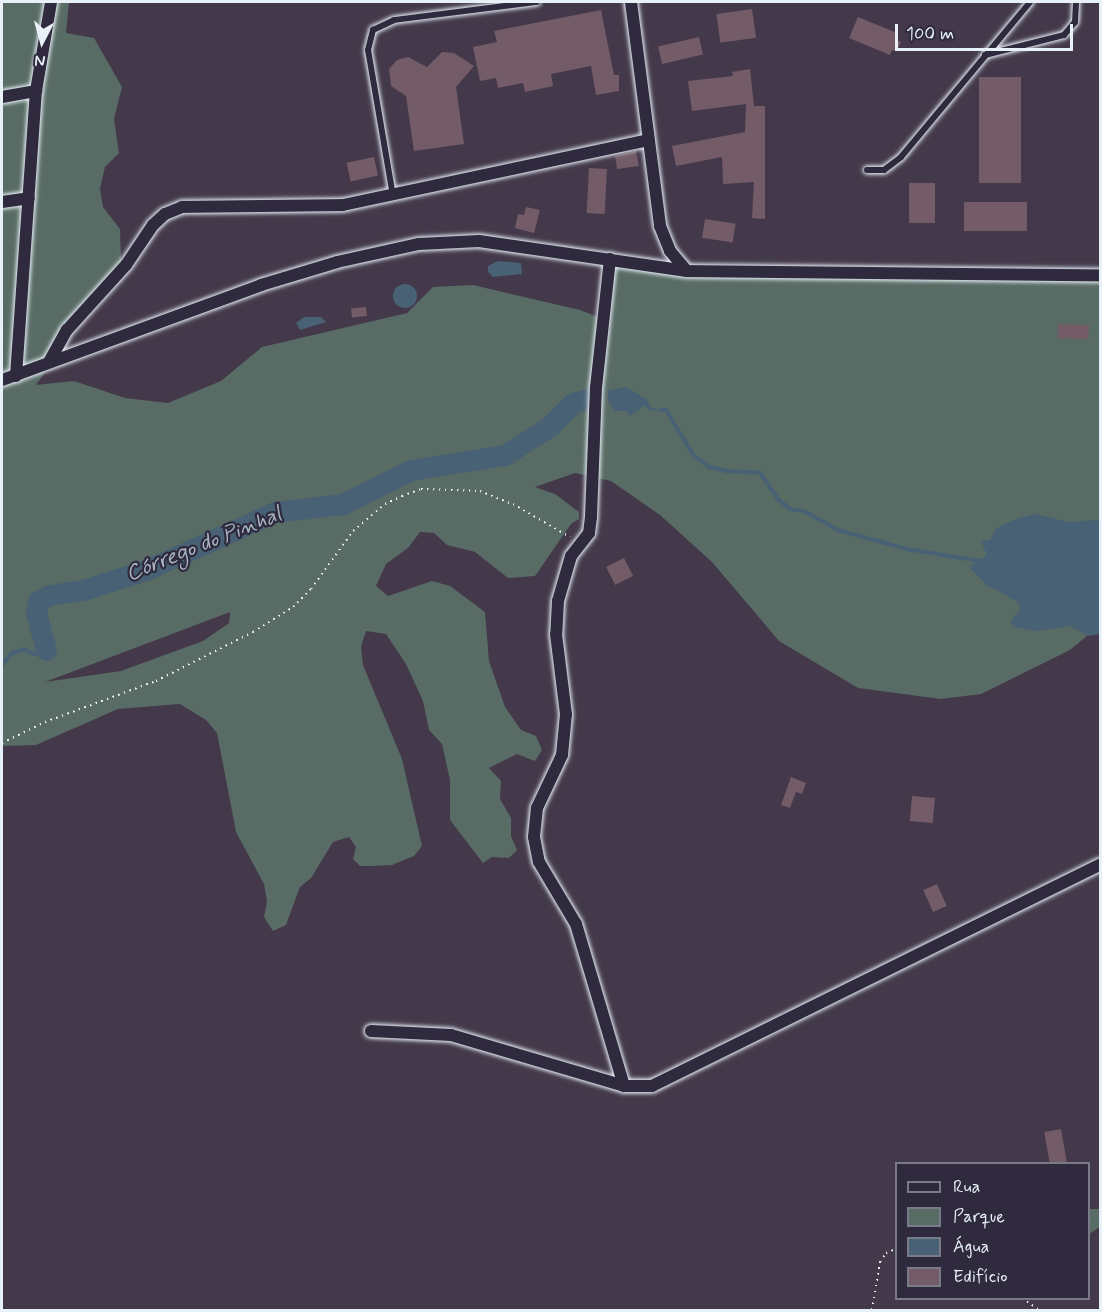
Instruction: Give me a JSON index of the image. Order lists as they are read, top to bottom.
{
  "water": ["Córrego do Pinhal"],
  "legend": [
    "Rua",
    "Parque",
    "Água",
    "Edifício"
  ],
  "scale_bar": "100 m",
  "north": "bottom"
}
